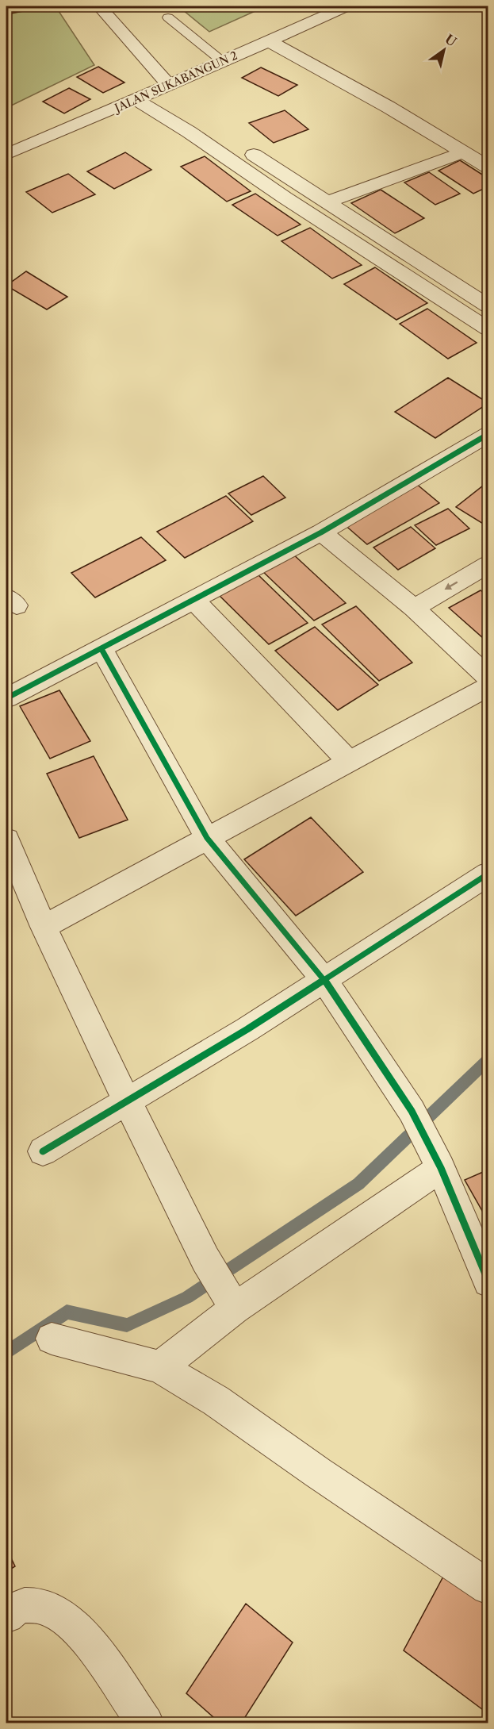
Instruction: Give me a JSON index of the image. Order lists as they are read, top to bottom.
{
  "streets": {
    "street": ["JALAN SUKABANGUN 2"]
  },
  "north": "top right"
}
